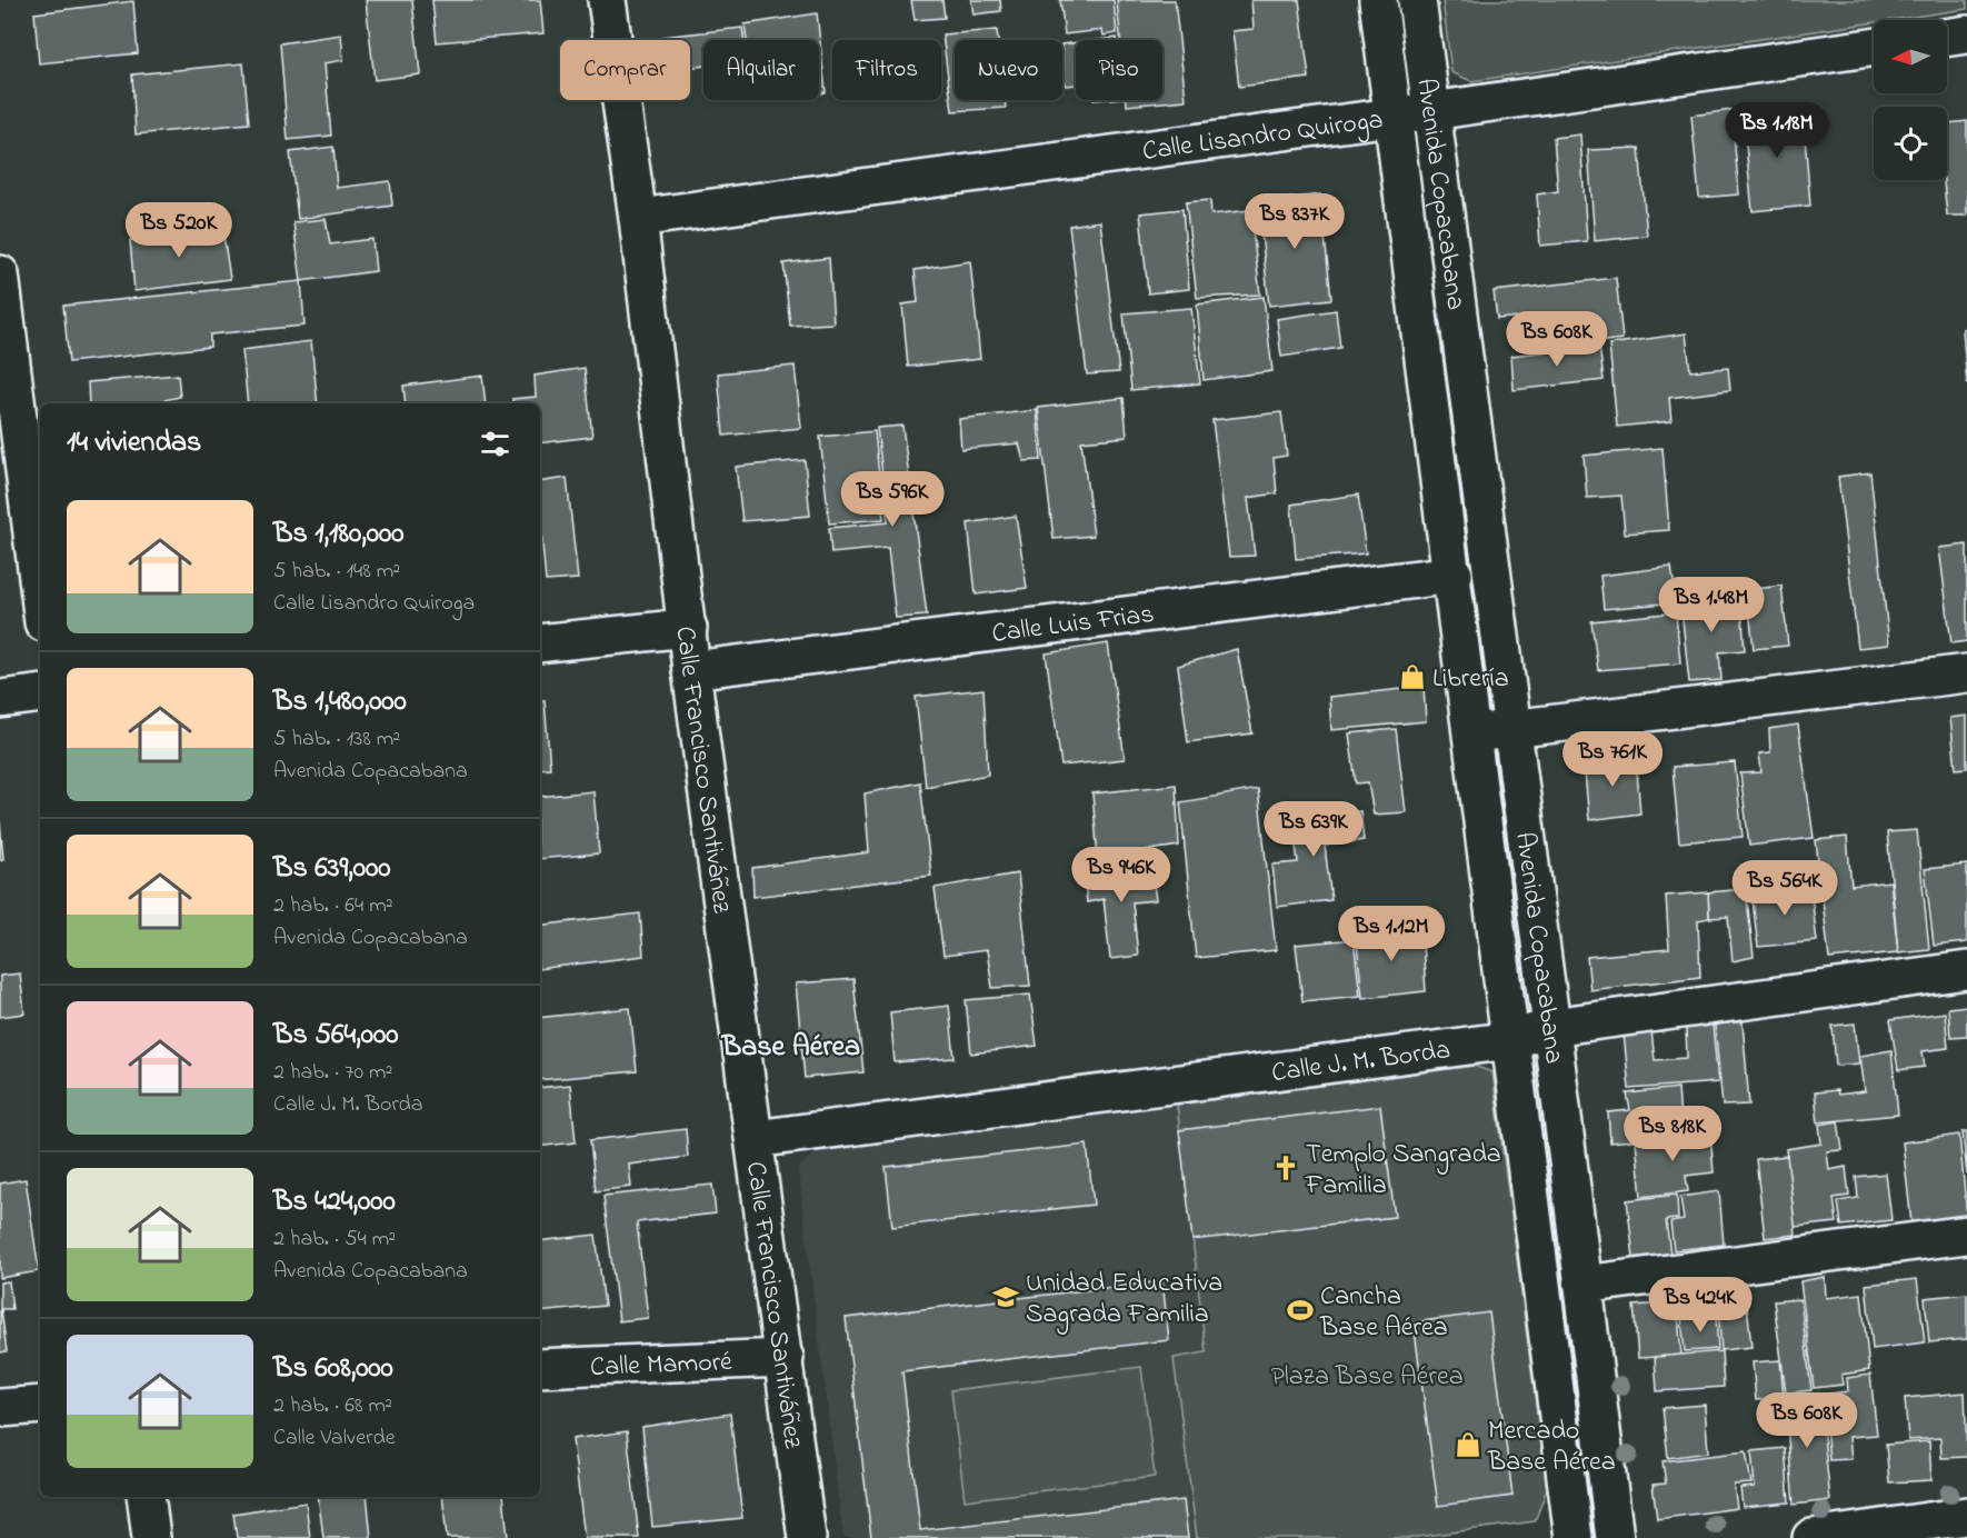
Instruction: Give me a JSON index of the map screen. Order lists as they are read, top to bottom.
{
  "streets": {
    "street": [
      "Calle Lisandro Quiroga",
      "Avenida Copacabana",
      "Calle Luis Frias",
      "Calle Francisco Santiváñez",
      "Calle J. M. Borda",
      "Calle Mamoré"
    ]
  },
  "crossings": [
    ["Calle Lisandro Quiroga", "Avenida Copacabana"],
    ["Calle Lisandro Quiroga", "Calle Francisco Santiváñez"],
    ["Avenida Copacabana", "Calle Luis Frias"],
    ["Avenida Copacabana", "Calle J. M. Borda"],
    ["Calle Luis Frias", "Calle Francisco Santiváñez"],
    ["Calle Francisco Santiváñez", "Calle J. M. Borda"],
    ["Calle Francisco Santiváñez", "Calle Mamoré"]
  ],
  "districts": ["Base Aérea"],
  "parks": ["Plaza Base Aérea"],
  "places": {
    "shop": ["Librería", "Mercado Base Aérea"],
    "church": ["Templo Sangrada Familia"],
    "school or university": ["Unidad Educativa Sagrada Familia"],
    "sports": ["Cancha Base Aérea"]
  },
  "north": "left",
  "page": {
    "chip": [
      "Comprar",
      "Alquilar",
      "Filtros",
      "Nuevo",
      "Piso"
    ],
    "price": [
      "Bs 1.18M",
      "Bs 837K",
      "Bs 520K",
      "Bs 608K",
      "Bs 596K",
      "Bs 1.48M",
      "Bs 761K",
      "Bs 639K",
      "Bs 946K",
      "Bs 564K",
      "Bs 1.12M",
      "Bs 818K",
      "Bs 424K",
      "Bs 608K"
    ],
    "heading": "14 viviendas",
    "list": [
      {
        "name": "Bs 1,180,000",
        "note": "5 hab. · 148 m² · Calle Lisandro Quiroga"
      },
      {
        "name": "Bs 1,480,000",
        "note": "5 hab. · 138 m² · Avenida Copacabana"
      },
      {
        "name": "Bs 639,000",
        "note": "2 hab. · 64 m² · Avenida Copacabana"
      },
      {
        "name": "Bs 564,000",
        "note": "2 hab. · 70 m² · Calle J. M. Borda"
      },
      {
        "name": "Bs 424,000",
        "note": "2 hab. · 54 m² · Avenida Copacabana"
      },
      {
        "name": "Bs 608,000",
        "note": "2 hab. · 68 m² · Calle Valverde"
      }
    ]
  }
}
